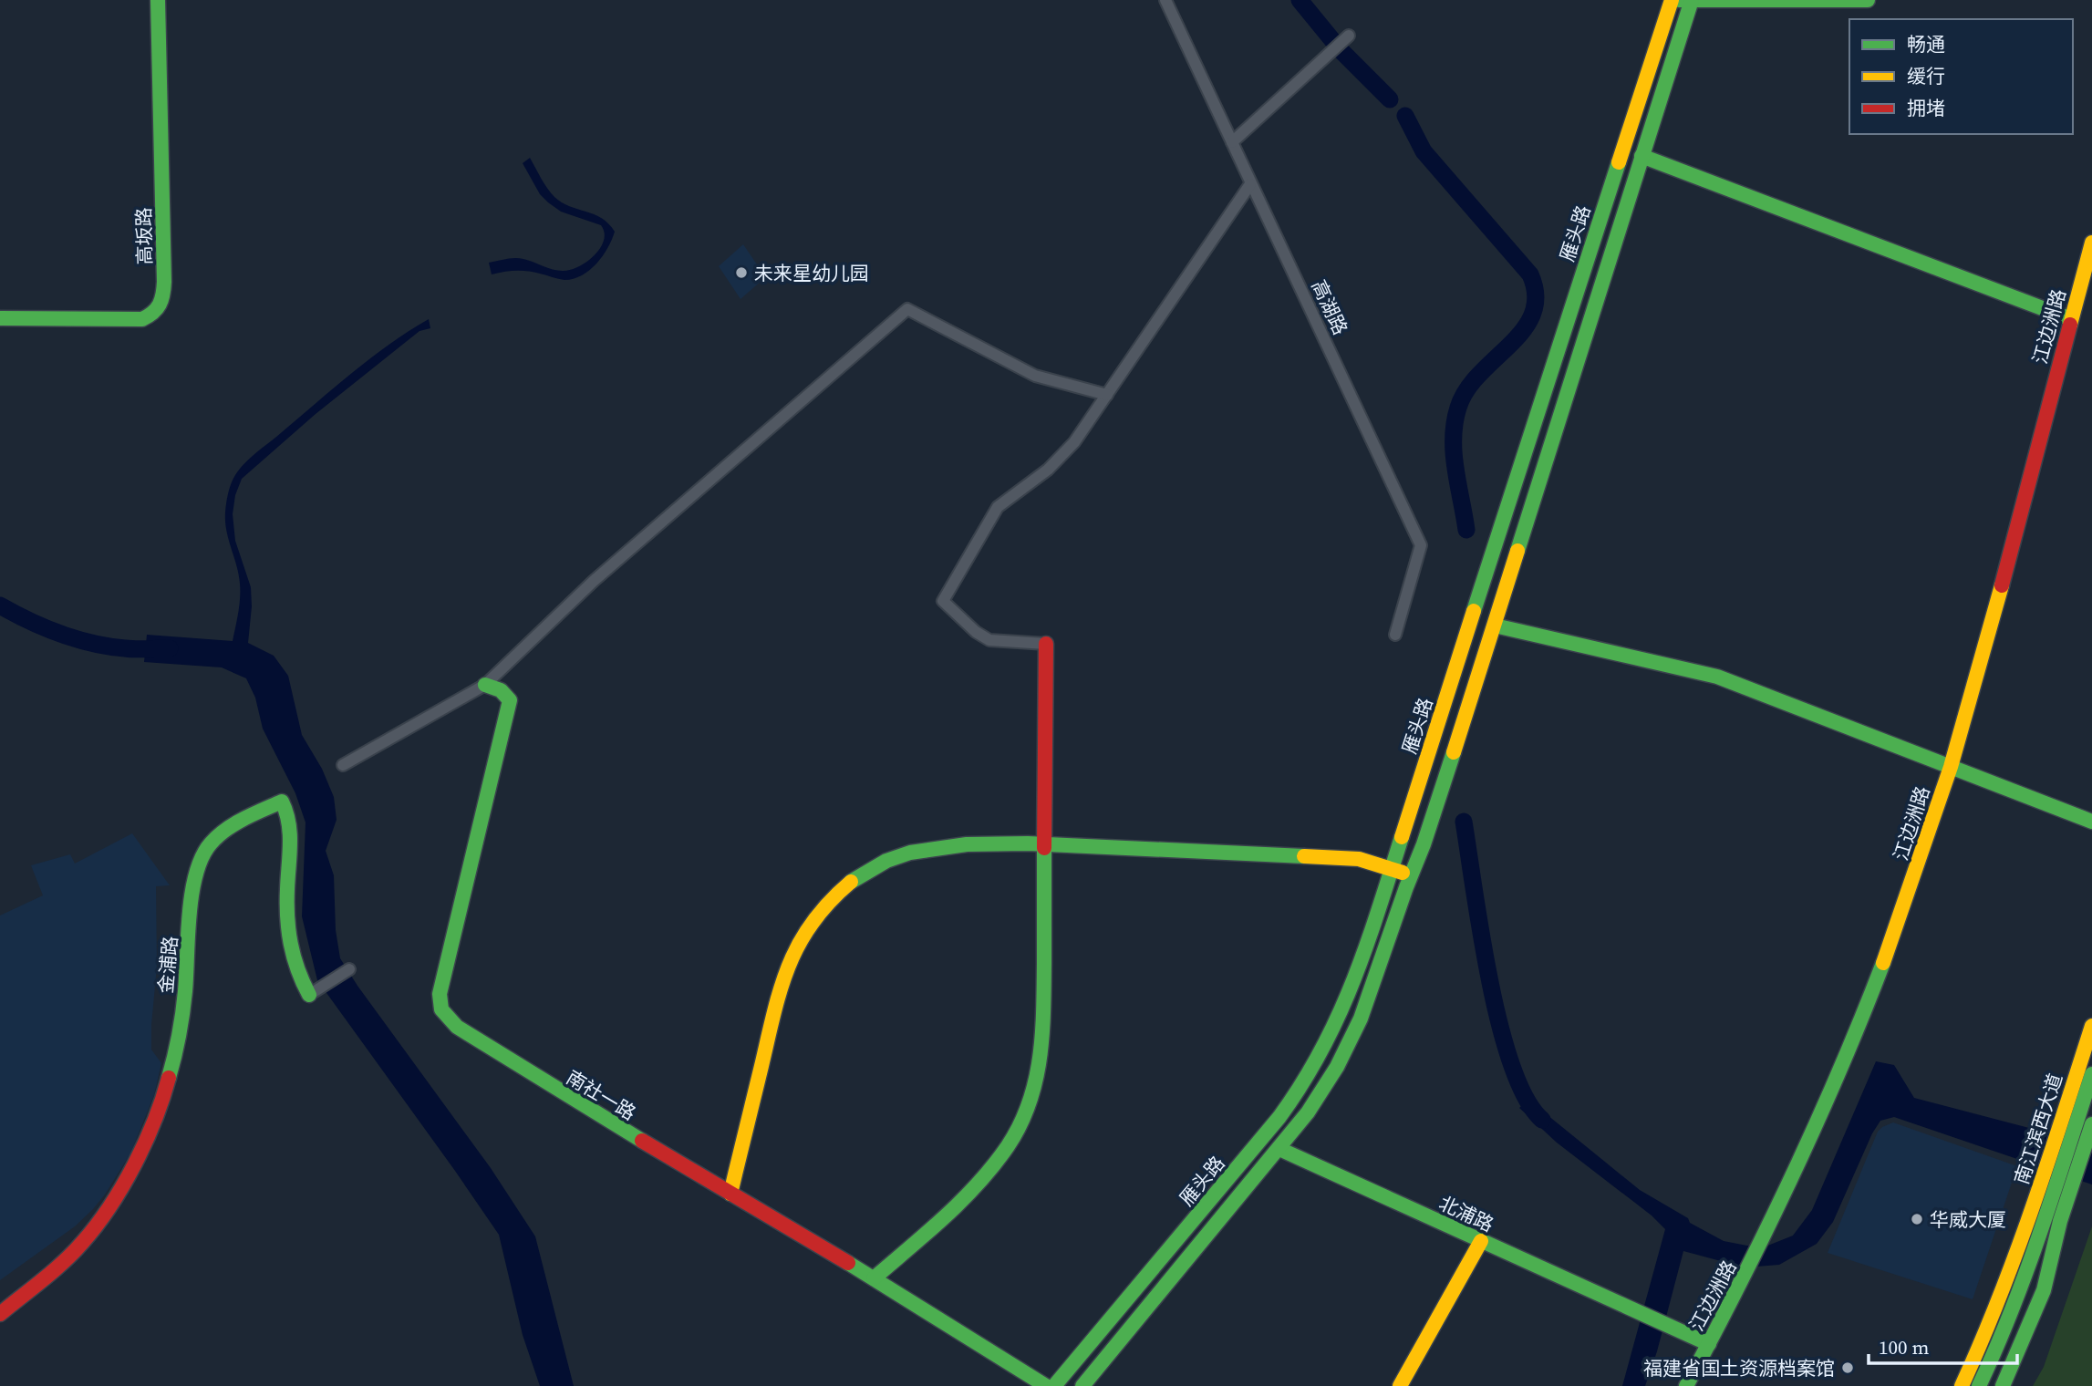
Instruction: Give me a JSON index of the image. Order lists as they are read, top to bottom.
{
  "streets": {
    "street": [
      "雁头路",
      "高坂路",
      "高湖路",
      "江边洲路",
      "金浦路",
      "南社一路",
      "南江滨西大道",
      "北浦路"
    ]
  },
  "crossings": [
    ["雁头路", "北浦路"],
    ["江边洲路", "北浦路"]
  ],
  "places": ["未来星幼儿园", "华威大厦", "福建省国土资源档案馆"],
  "legend": ["畅通", "缓行", "拥堵"],
  "scale_bar": "100 m"
}
